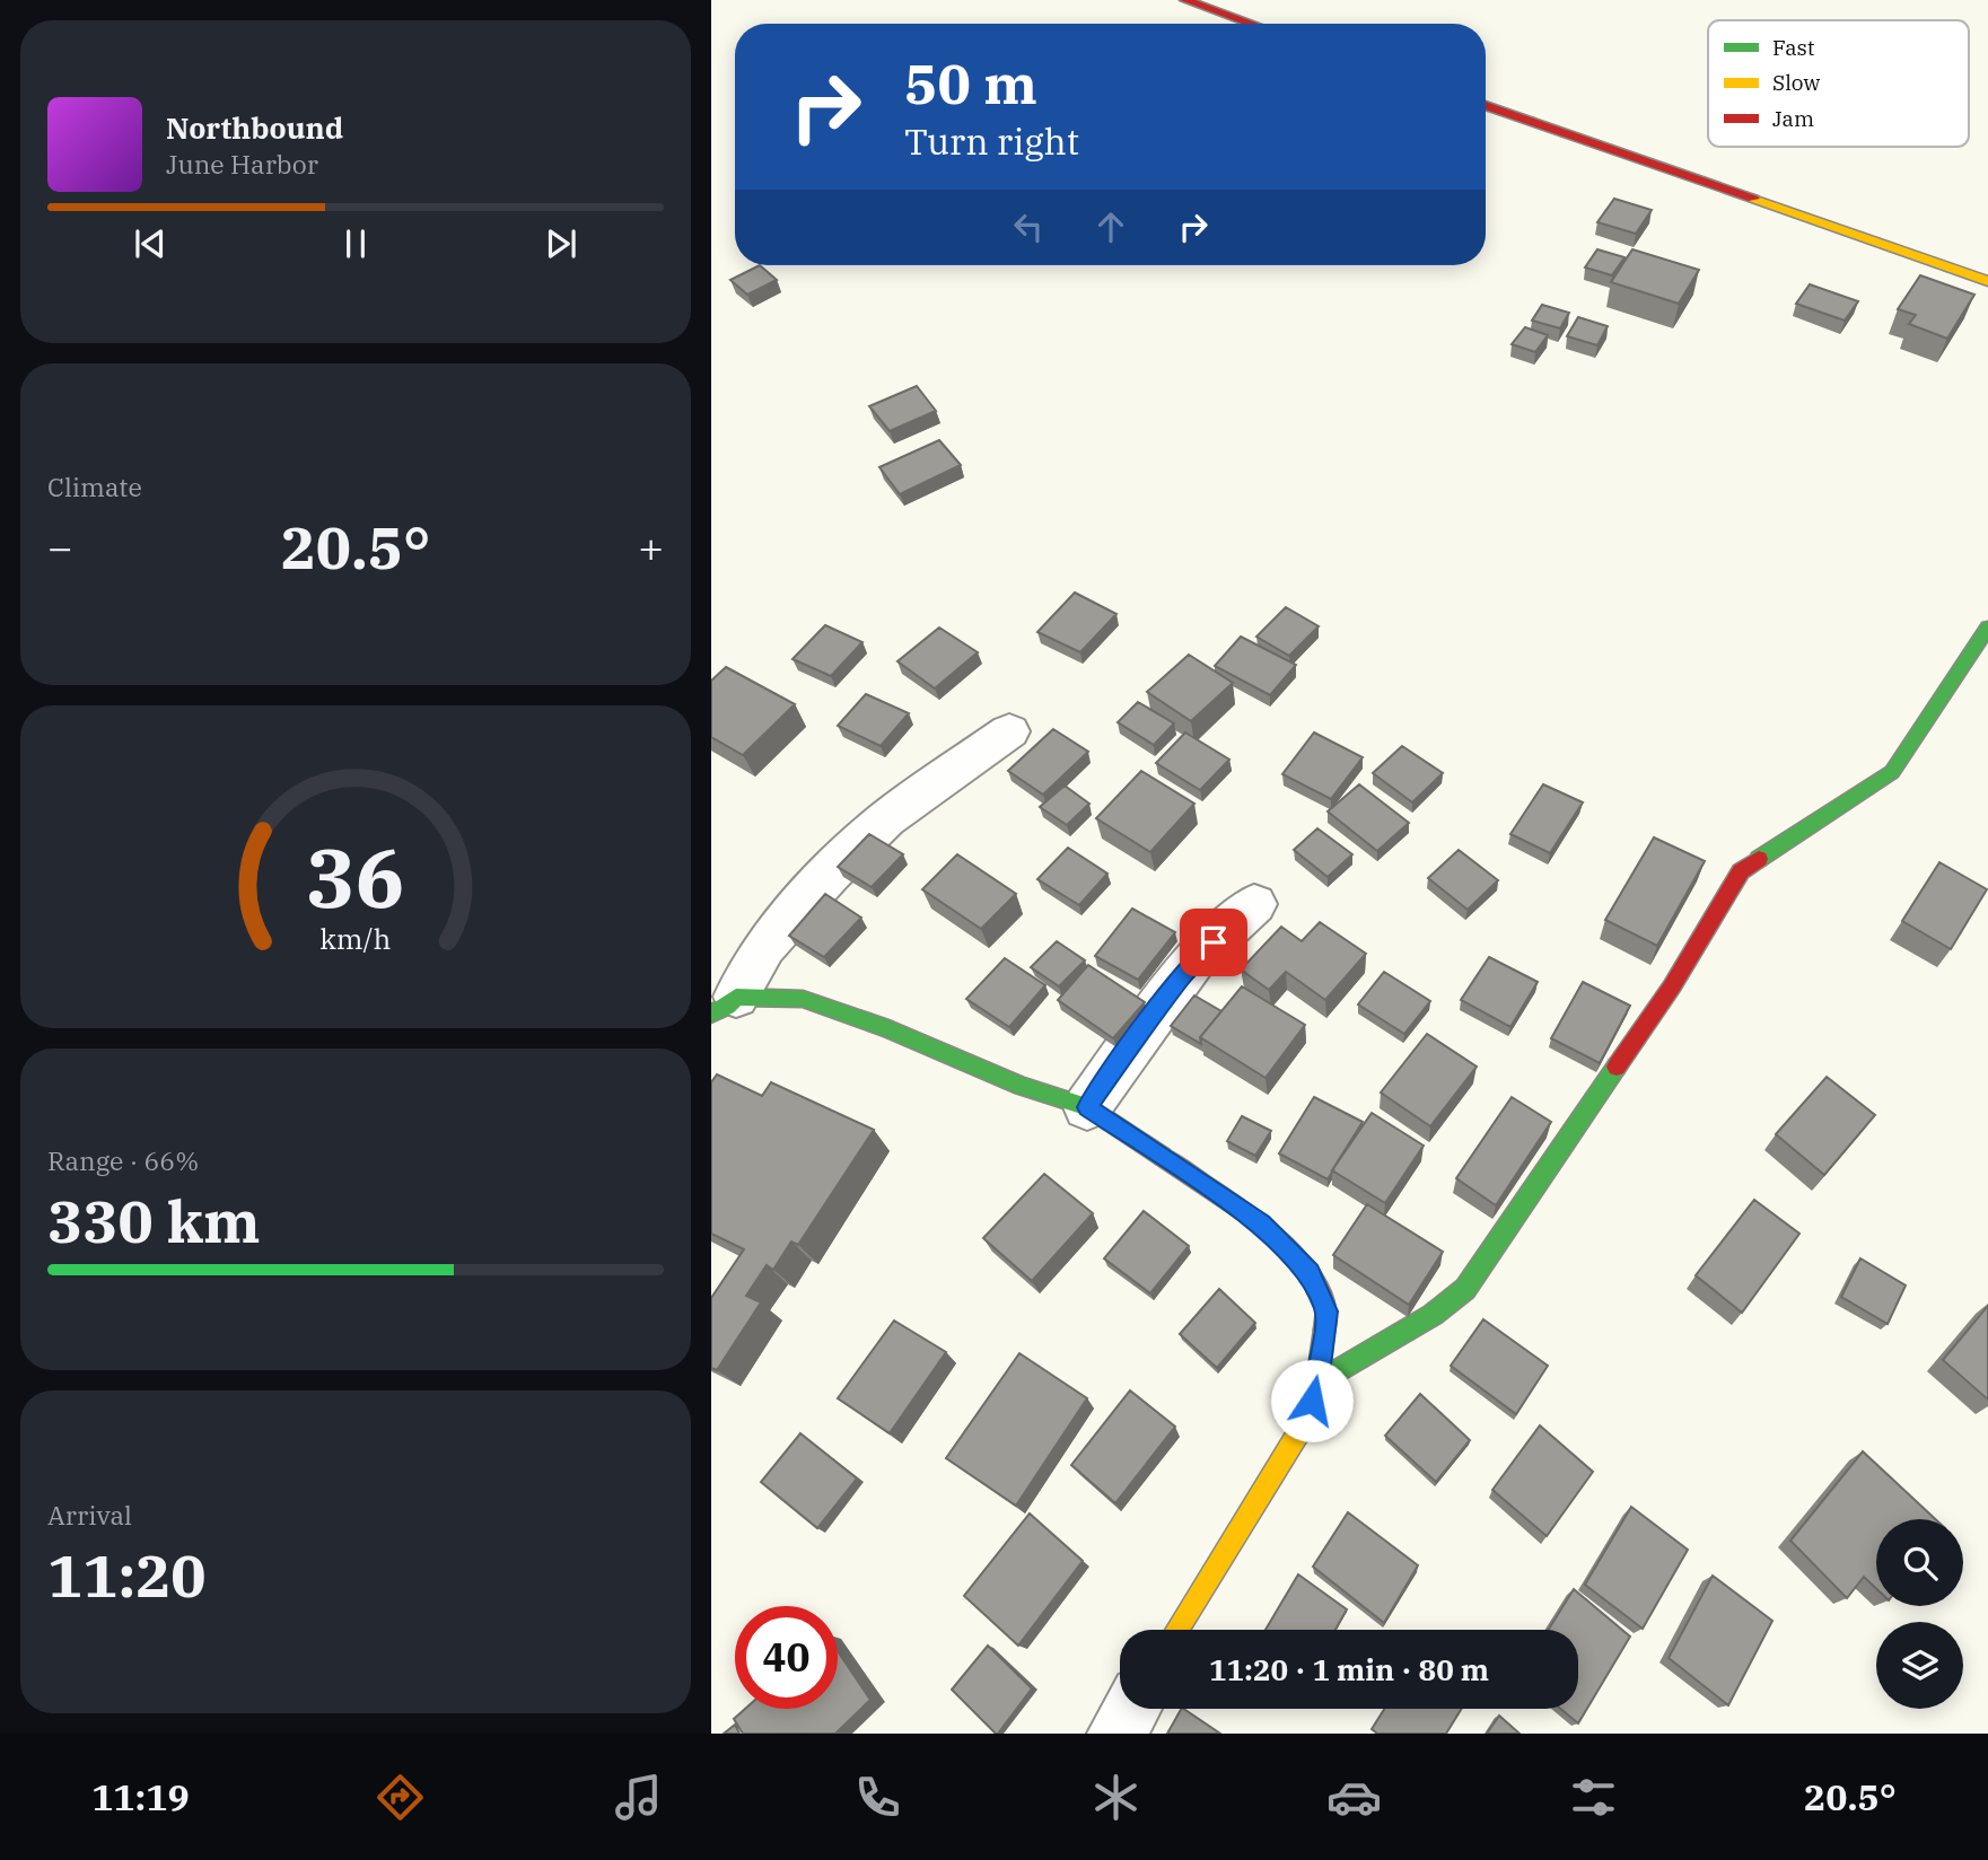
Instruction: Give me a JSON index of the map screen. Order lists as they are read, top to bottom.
{
  "legend": ["Fast", "Slow", "Jam"],
  "page": {
    "turn": ["50 m", "Turn right"],
    "song": ["Northbound", "June Harbor"],
    "tile": [
      "Climate",
      ["Range · 66%", "330 km"],
      ["Arrival", "11:20"]
    ],
    "heat": ["−", "20.5°", "+"],
    "limit": "40",
    "trip": "11:20 · 1 min · 80 m",
    "tabs": ["11:19", "20.5°"],
    "gauge": ["36", "km/h"]
  }
}
